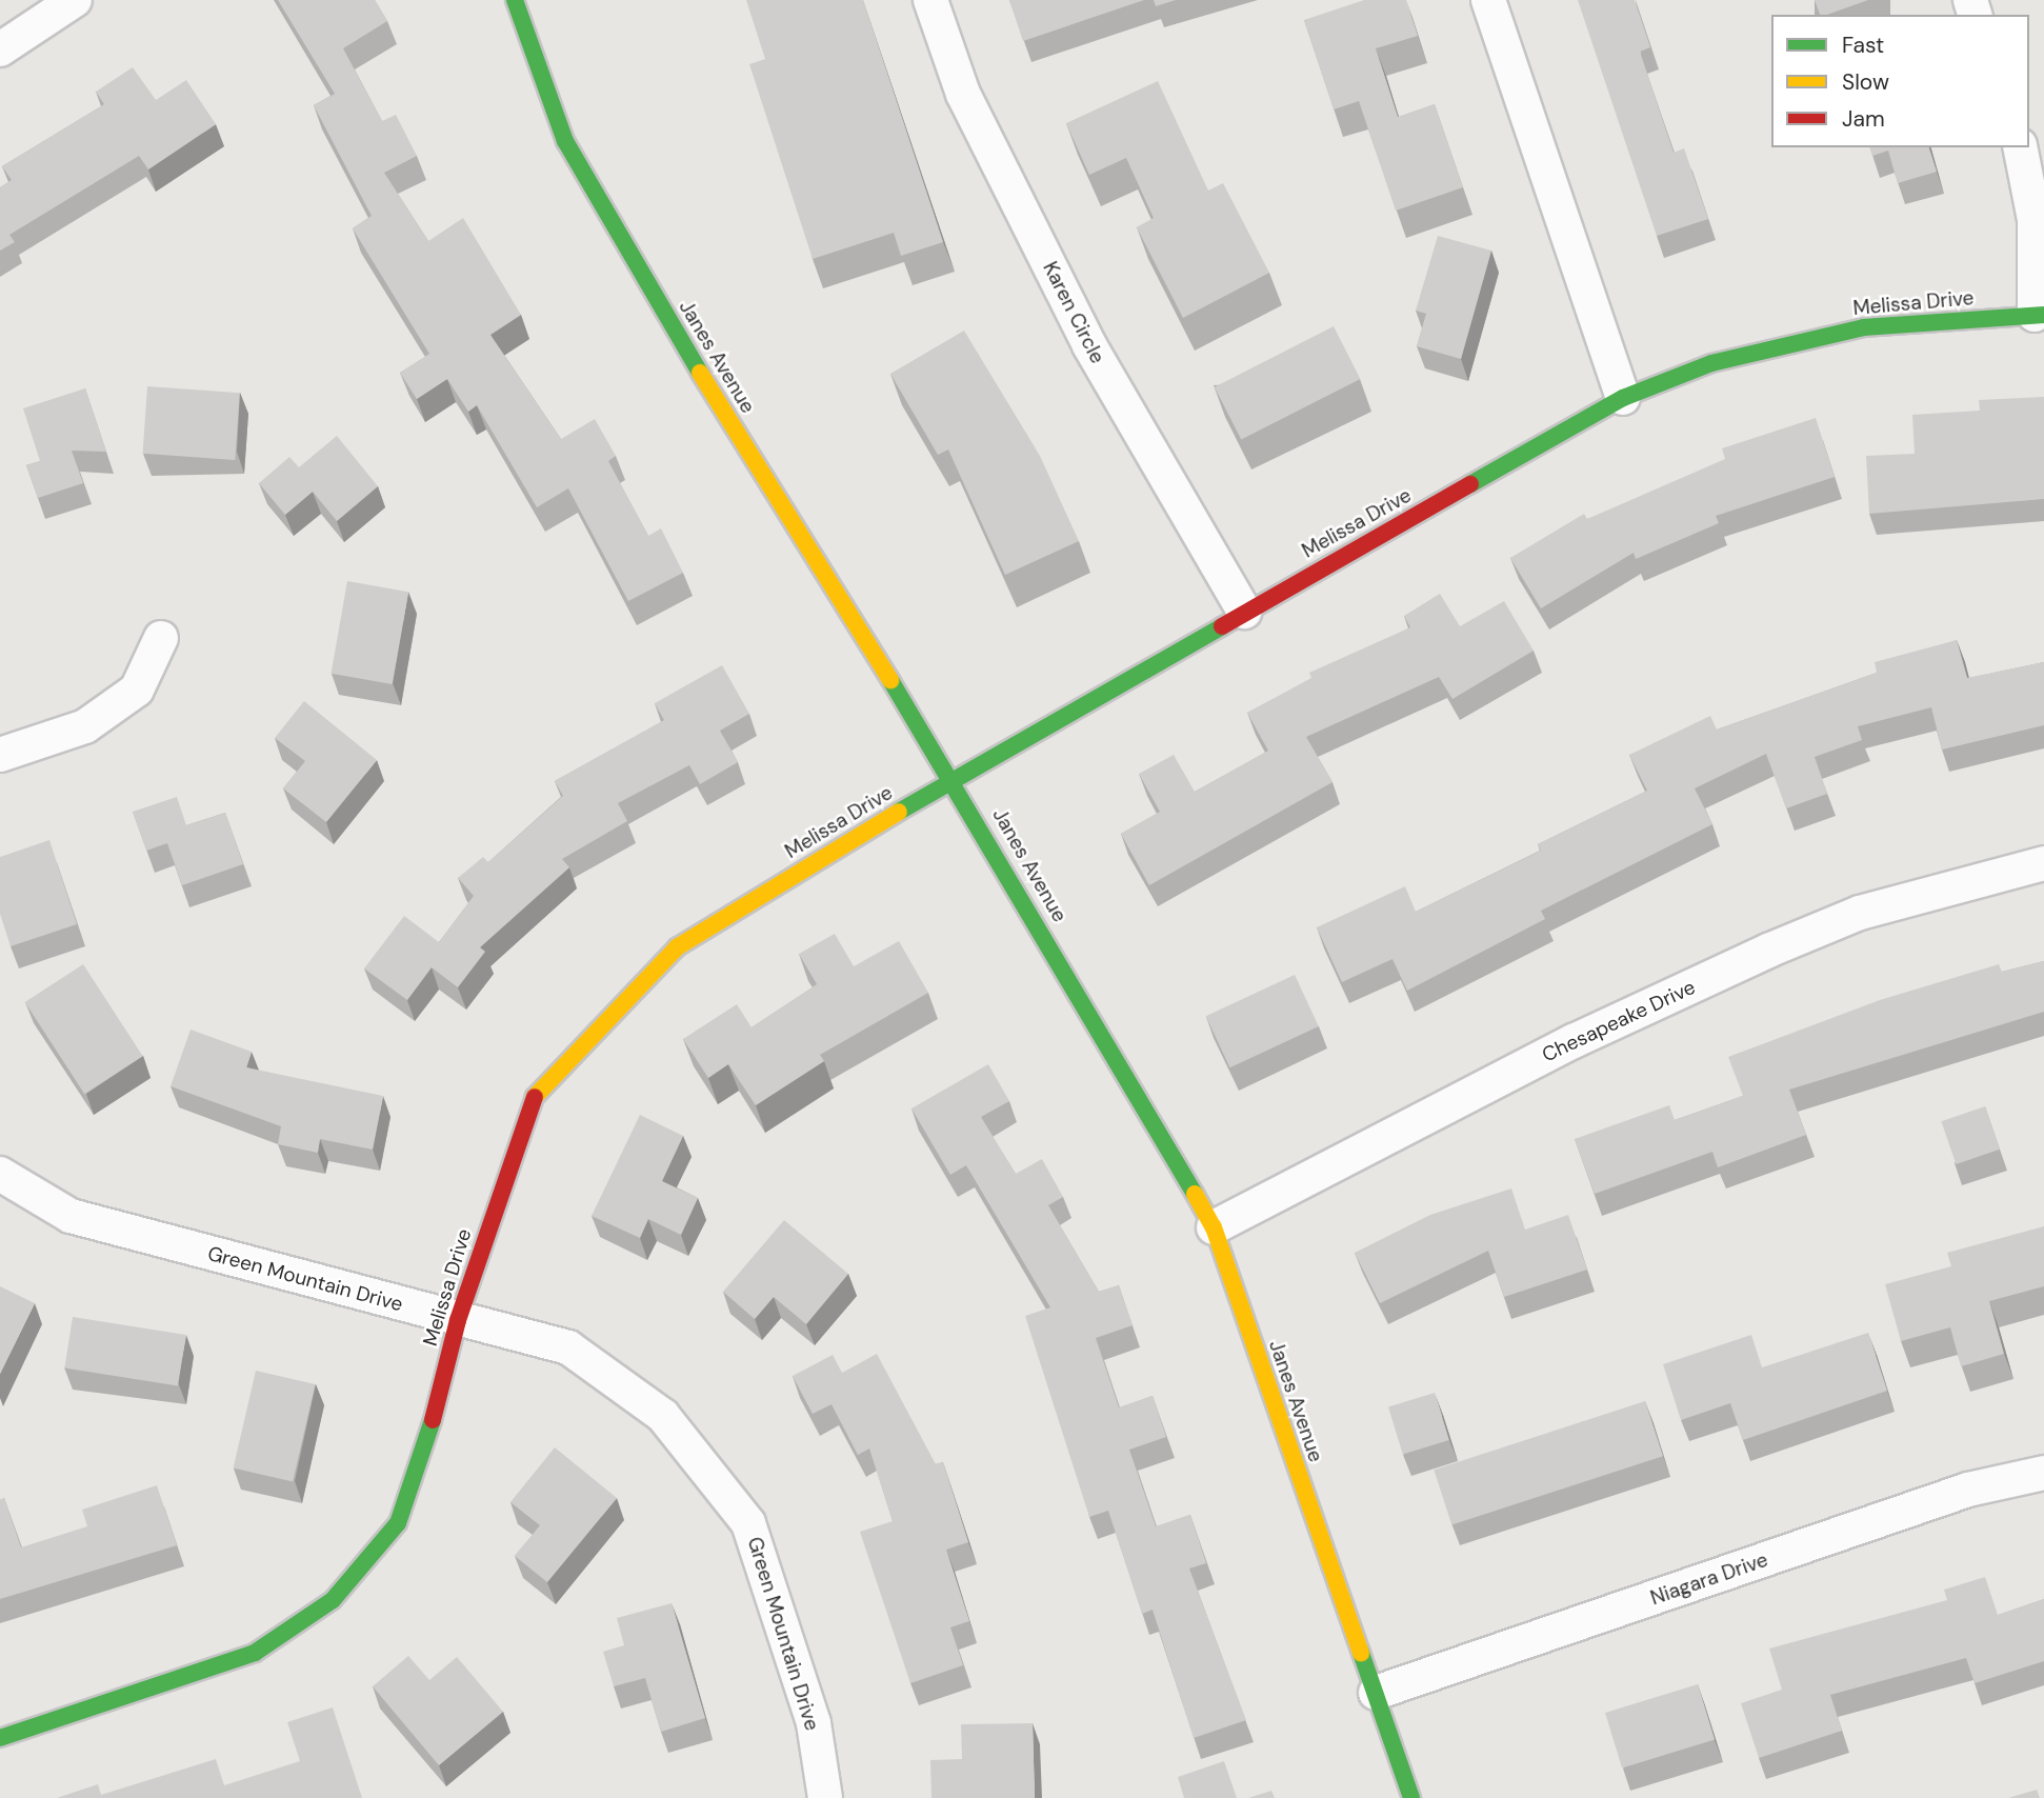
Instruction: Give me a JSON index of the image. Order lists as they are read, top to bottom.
{
  "streets": {
    "street": [
      "Melissa Drive",
      "Karen Circle",
      "Janes Avenue",
      "Chesapeake Drive",
      "Green Mountain Drive",
      "Niagara Drive"
    ]
  },
  "crossings": [
    ["Melissa Drive", "Karen Circle"],
    ["Melissa Drive", "Janes Avenue"],
    ["Melissa Drive", "Green Mountain Drive"],
    ["Janes Avenue", "Chesapeake Drive"],
    ["Janes Avenue", "Niagara Drive"]
  ],
  "legend": ["Fast", "Slow", "Jam"]
}
